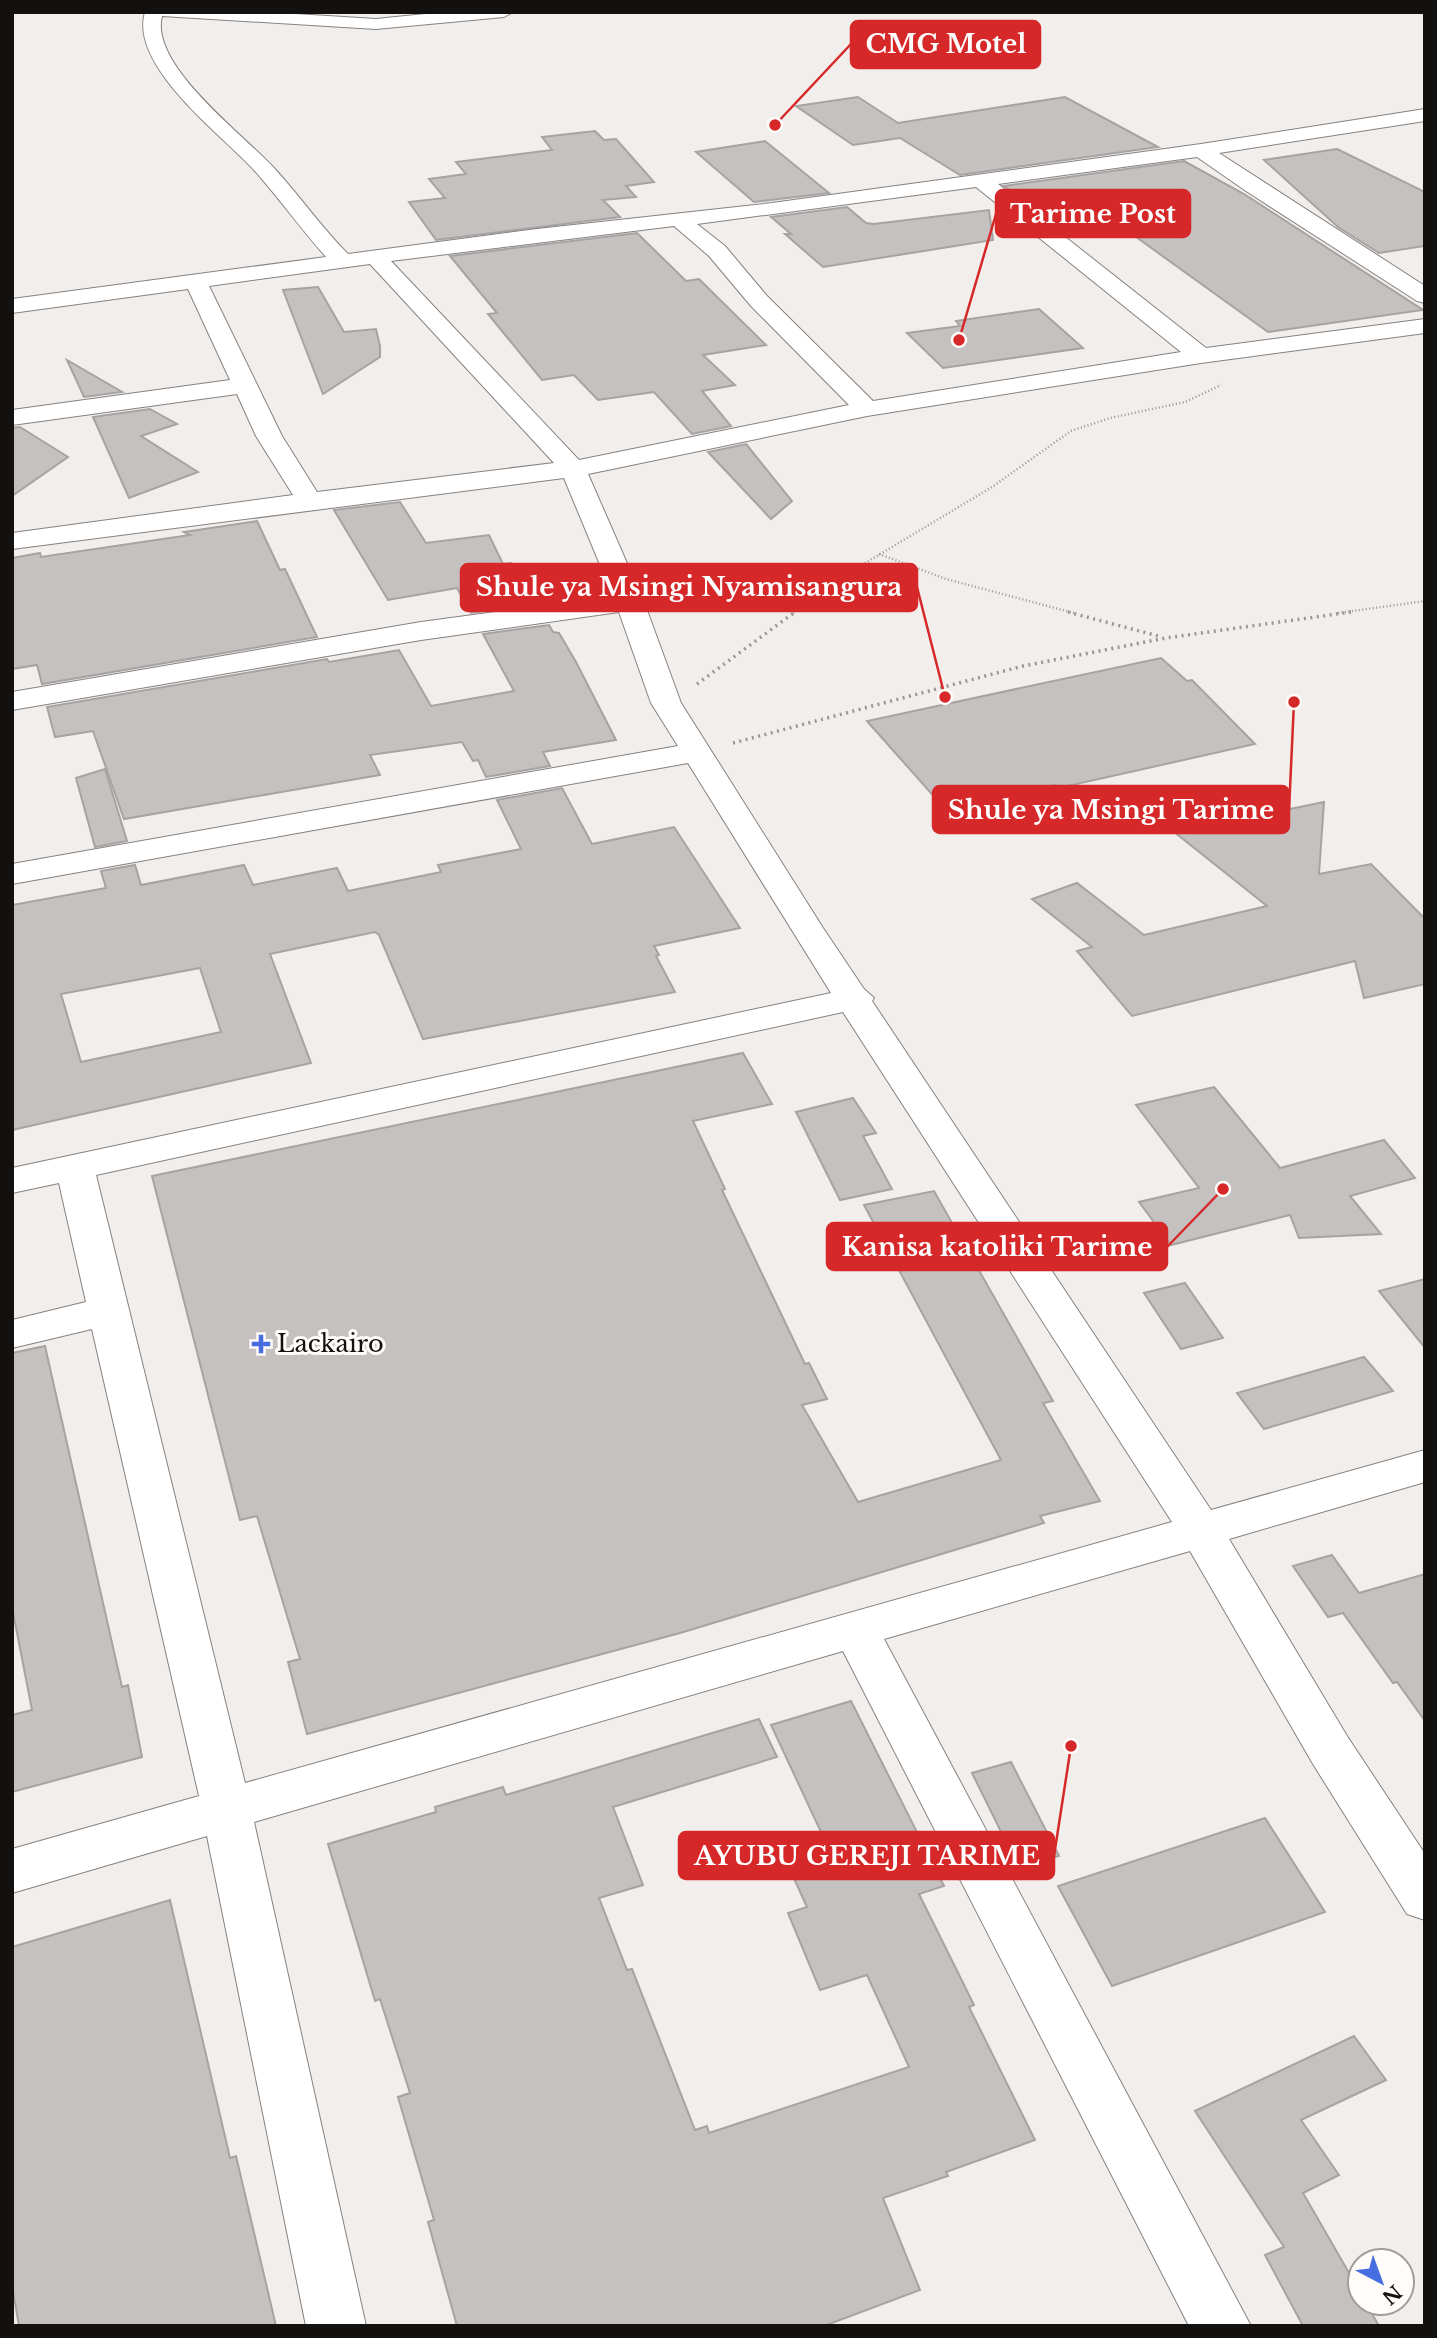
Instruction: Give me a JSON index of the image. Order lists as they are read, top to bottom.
{
  "places": {
    "other": [
      "CMG Motel",
      "Tarime Post",
      "Shule ya Msingi Nyamisangura",
      "Shule ya Msingi Tarime",
      "Kanisa katoliki Tarime",
      "AYUBU GEREJI TARIME"
    ],
    "health": ["Lackairo"]
  },
  "north": "bottom right"
}
